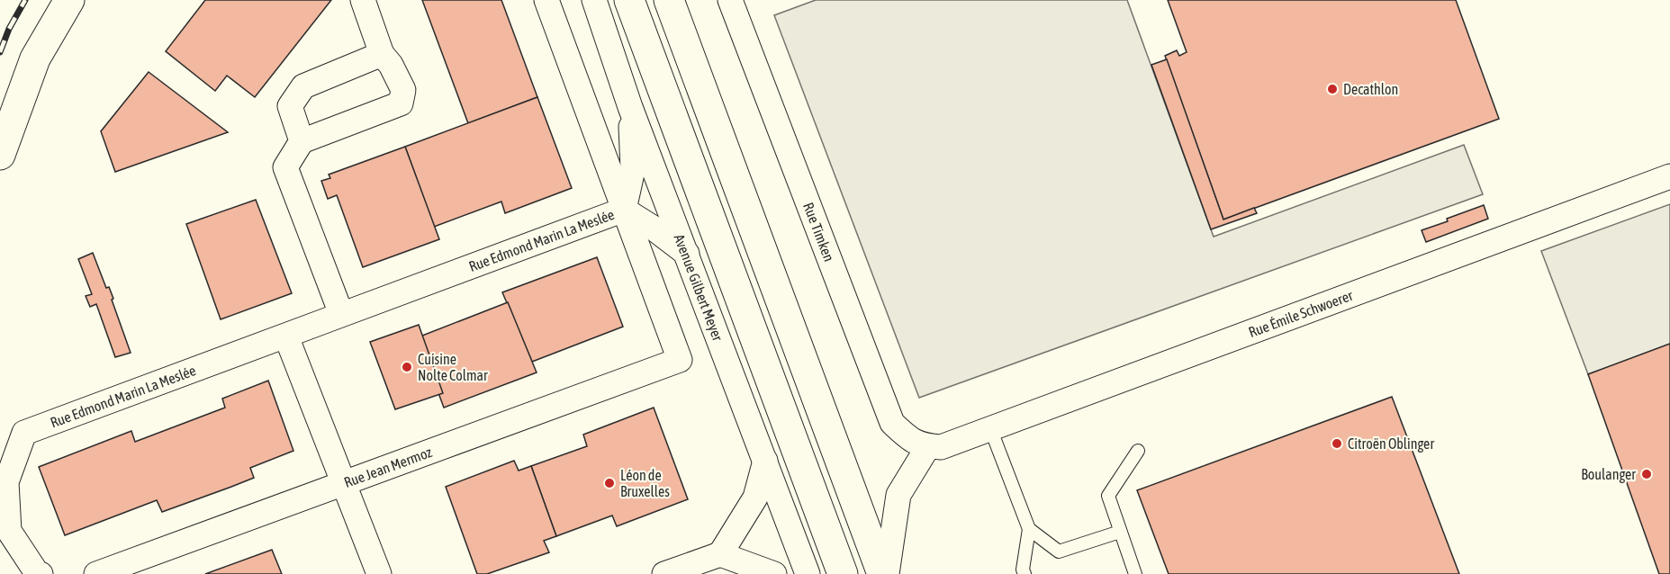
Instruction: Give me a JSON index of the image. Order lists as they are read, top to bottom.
{
  "streets": {
    "street": [
      "Rue Timken",
      "Rue Edmond Marin La Meslée",
      "Avenue Gilbert Meyer",
      "Rue Émile Schwoerer",
      "Rue Jean Mermoz"
    ]
  },
  "crossings": [
    ["Rue Timken", "Rue Émile Schwoerer"],
    ["Rue Edmond Marin La Meslée", "Rue Jean Mermoz"]
  ],
  "places": [
    "Decathlon",
    "Cuisine Nolte Colmar",
    "Citroën Oblinger",
    "Boulanger",
    "Léon de Bruxelles"
  ]
}
